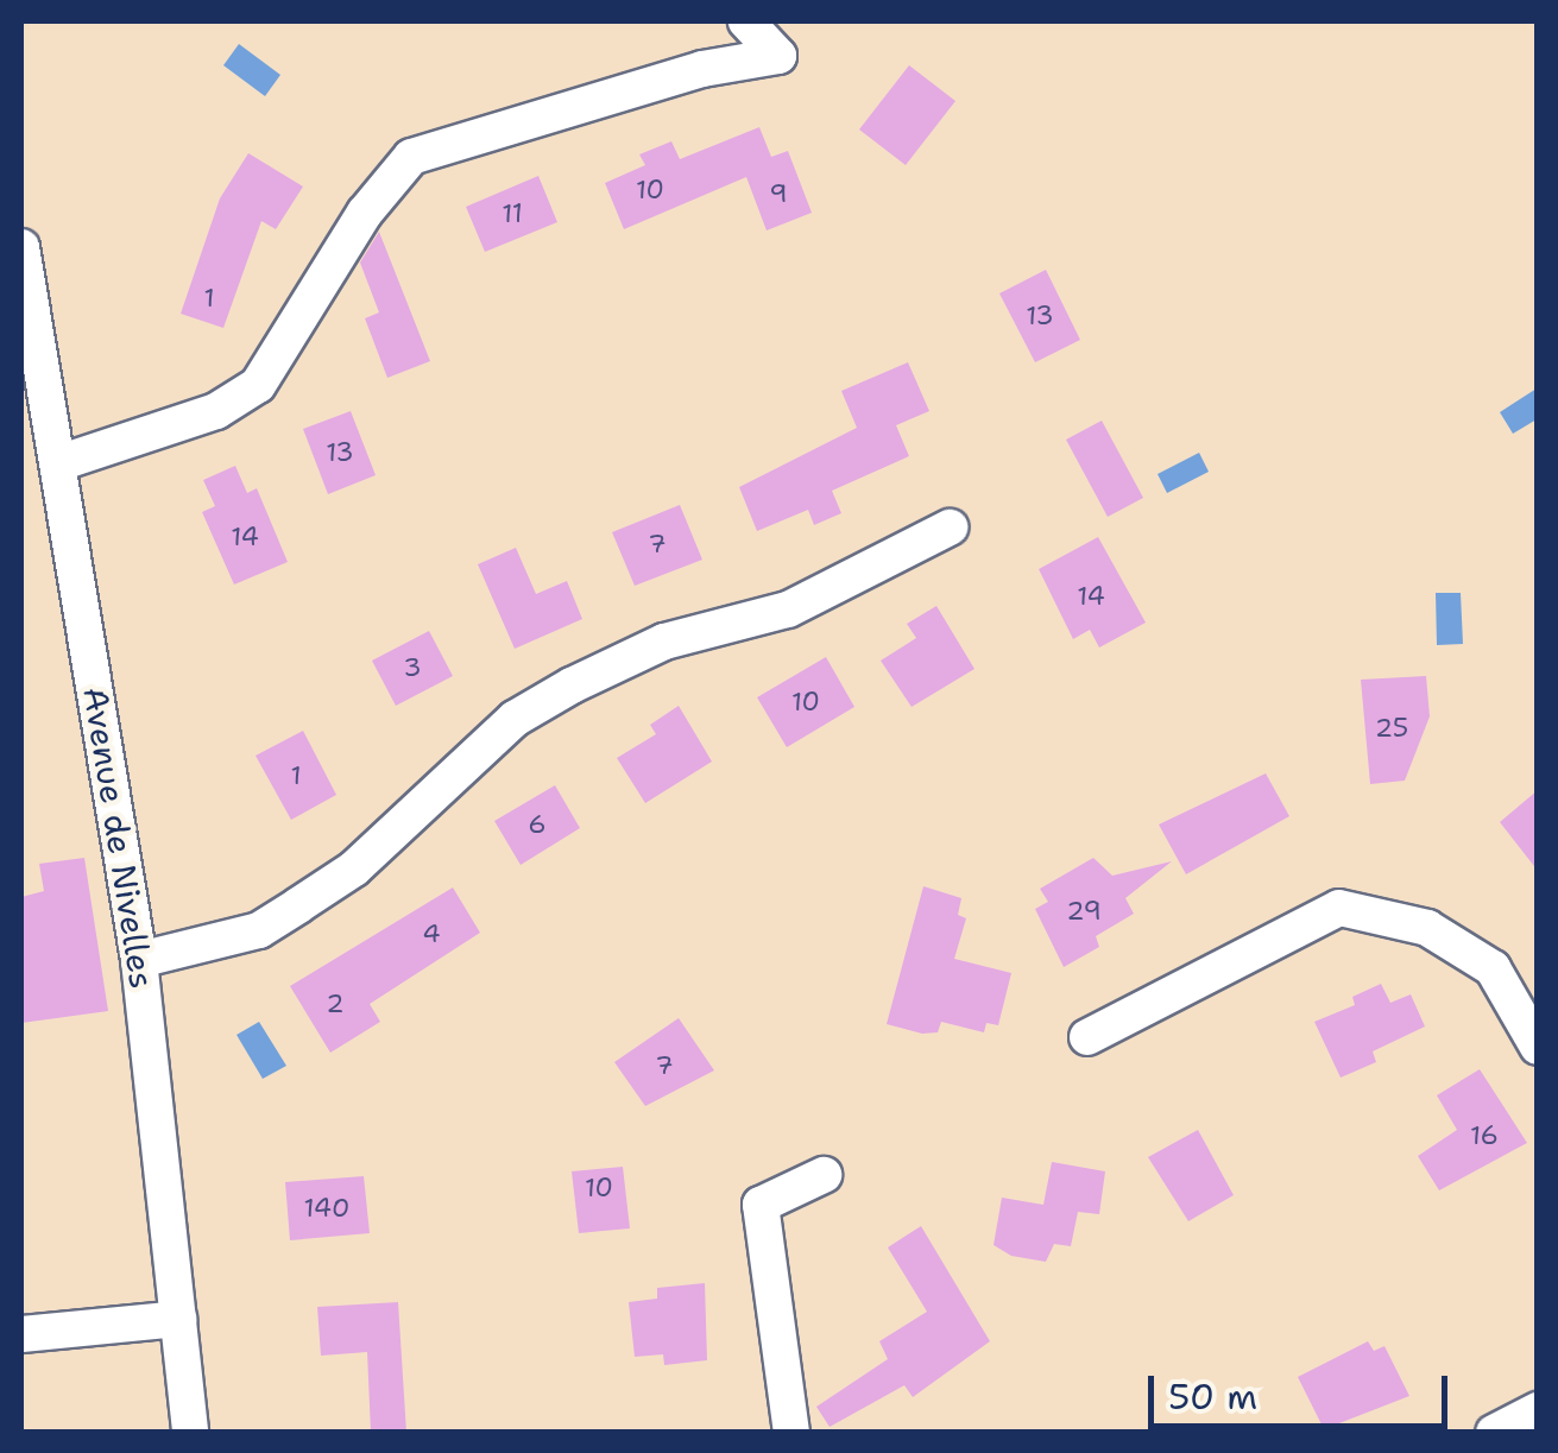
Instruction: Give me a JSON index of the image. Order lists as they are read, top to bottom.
{
  "streets": {
    "street": ["Avenue de Nivelles"]
  },
  "house_numbers": [
    "10",
    "9",
    "11",
    "1",
    "13",
    "13",
    "14",
    "7",
    "14",
    "3",
    "10",
    "25",
    "1",
    "6",
    "29",
    "4",
    "2",
    "7",
    "16",
    "10",
    "140"
  ],
  "scale_bar": "50 m"
}
